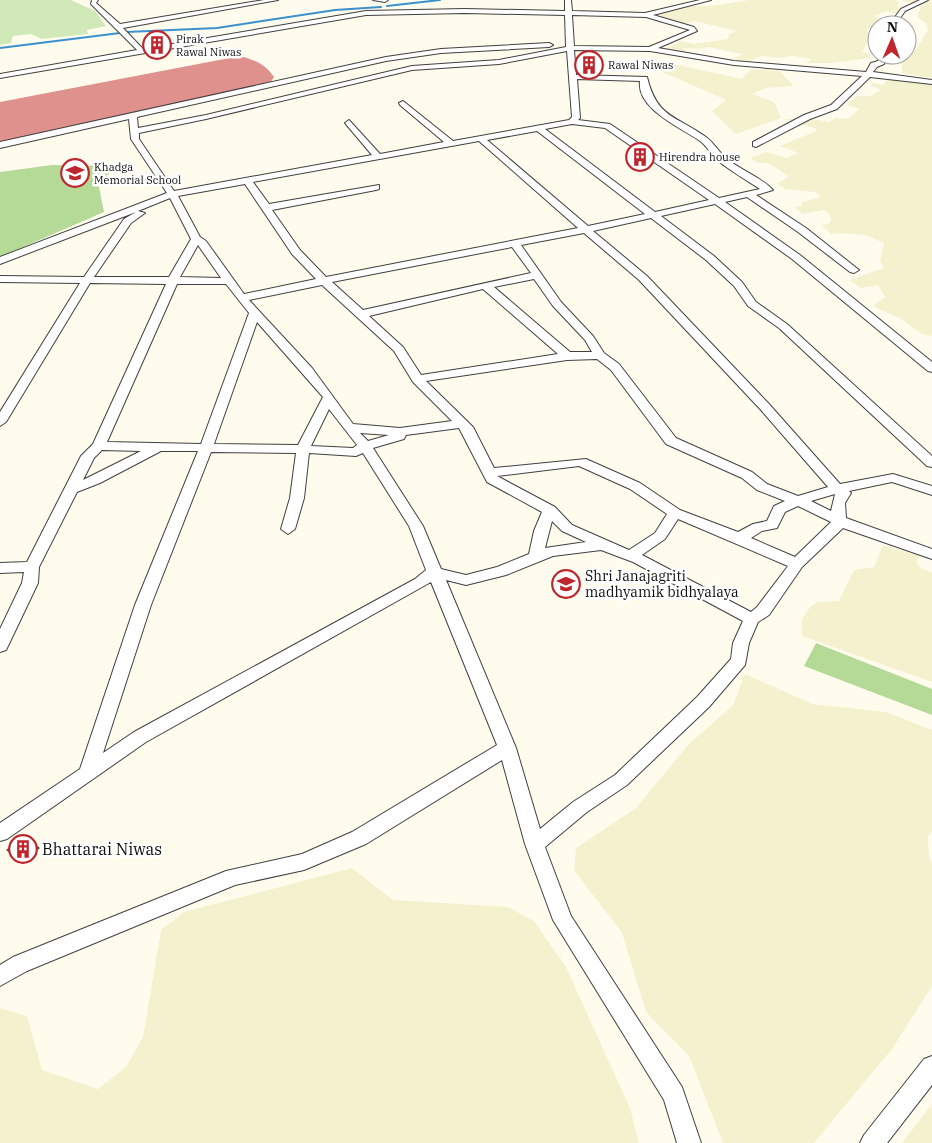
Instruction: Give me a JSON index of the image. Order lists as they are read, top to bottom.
{
  "places": {
    "building": [
      "Pirak Rawal Niwas",
      "Rawal Niwas",
      "Hirendra house",
      "Bhattarai Niwas"
    ],
    "school or university": ["Khadga Memorial School", "Shri Janajagriti madhyamik bidhyalaya"]
  },
  "north": "top"
}
